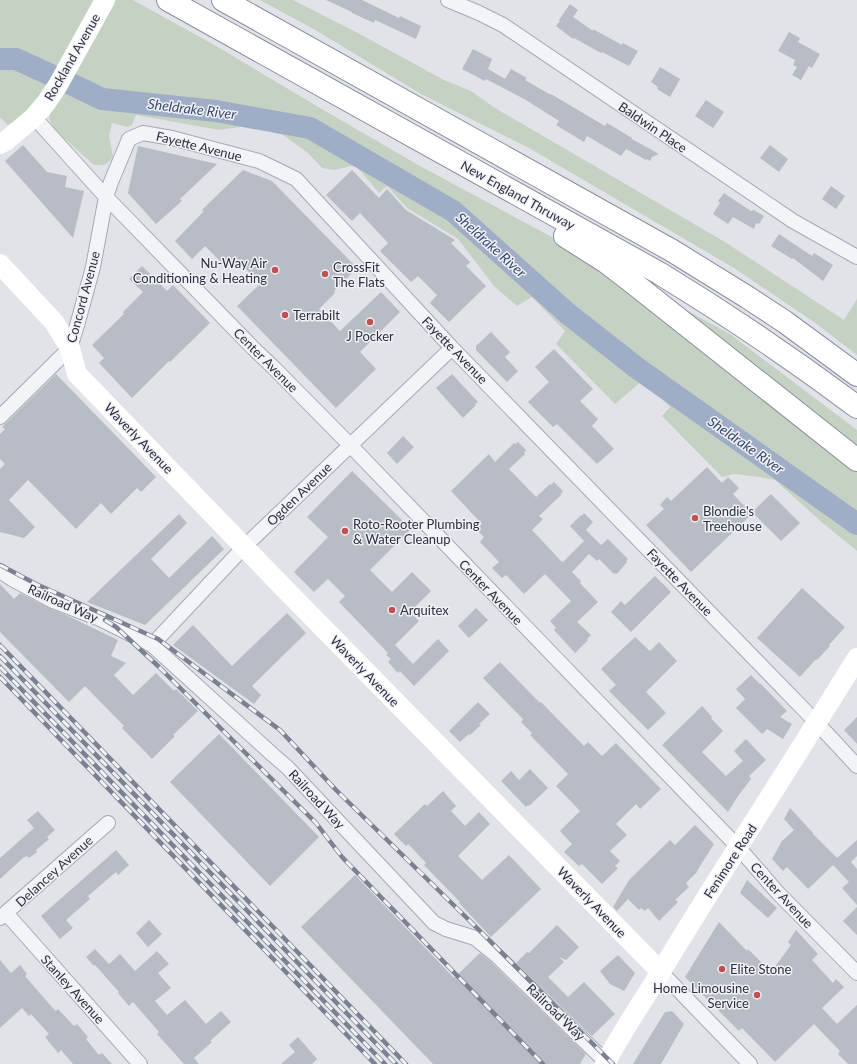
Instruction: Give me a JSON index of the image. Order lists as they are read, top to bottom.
{
  "streets": {
    "highway": ["New England Thruway"],
    "street": [
      "Rockland Avenue",
      "Baldwin Place",
      "Fayette Avenue",
      "Concord Avenue",
      "Center Avenue",
      "Waverly Avenue",
      "Ogden Avenue",
      "Railroad Way",
      "Fenimore Road",
      "Delancey Avenue",
      "Stanley Avenue"
    ]
  },
  "crossings": [
    ["Fayette Avenue", "Concord Avenue"],
    ["Fayette Avenue", "Center Avenue"],
    ["Fayette Avenue", "Ogden Avenue"],
    ["Fayette Avenue", "Fenimore Road"],
    ["Concord Avenue", "Center Avenue"],
    ["Concord Avenue", "Waverly Avenue"],
    ["Center Avenue", "Ogden Avenue"],
    ["Center Avenue", "Fenimore Road"],
    ["Waverly Avenue", "Ogden Avenue"],
    ["Waverly Avenue", "Fenimore Road"],
    ["Ogden Avenue", "Railroad Way"],
    ["Railroad Way", "Fenimore Road"],
    ["Delancey Avenue", "Stanley Avenue"]
  ],
  "water": ["Sheldrake River"],
  "places": [
    "Nu-Way Air Conditioning & Heating",
    "CrossFit The Flats",
    "Terrabilt",
    "J Pocker",
    "Blondie's Treehouse",
    "Roto-Rooter Plumbing & Water Cleanup",
    "Arquitex",
    "Elite Stone",
    "Home Limousine Service"
  ]
}
